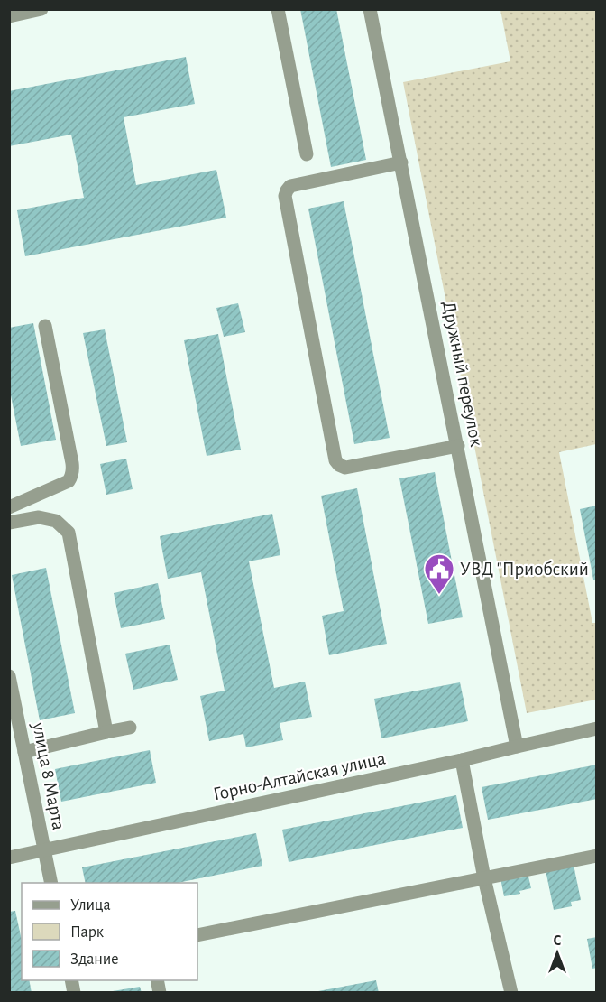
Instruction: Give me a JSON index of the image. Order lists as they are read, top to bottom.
{
  "streets": {
    "street": ["Дружный переулок", "улица 8 Марта", "Горно-Алтайская улица"]
  },
  "crossings": [
    ["Дружный переулок", "Горно-Алтайская улица"],
    ["улица 8 Марта", "Горно-Алтайская улица"]
  ],
  "places": {
    "public building": ["УВД \"Приобский"]
  },
  "legend": ["Улица", "Парк", "Здание"],
  "north": "top"
}
